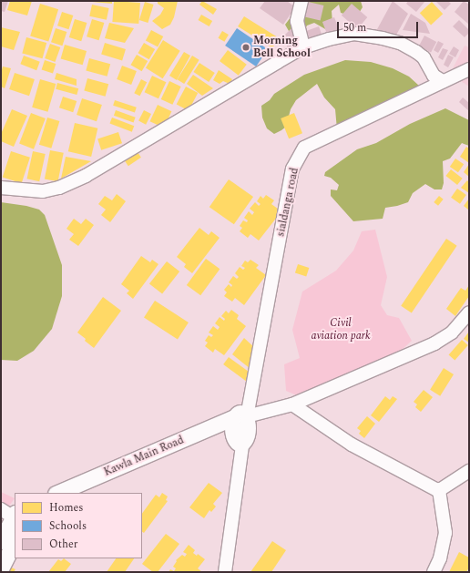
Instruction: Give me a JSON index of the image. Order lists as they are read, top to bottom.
{
  "streets": {
    "street": ["sialdanga road", "Kawla Main Road"]
  },
  "crossings": [
    ["sialdanga road", "Kawla Main Road"]
  ],
  "parks": ["Civil aviation park"],
  "places": ["Morning Bell School"],
  "legend": ["Homes", "Schools", "Other"],
  "scale_bar": "50 m"
}
